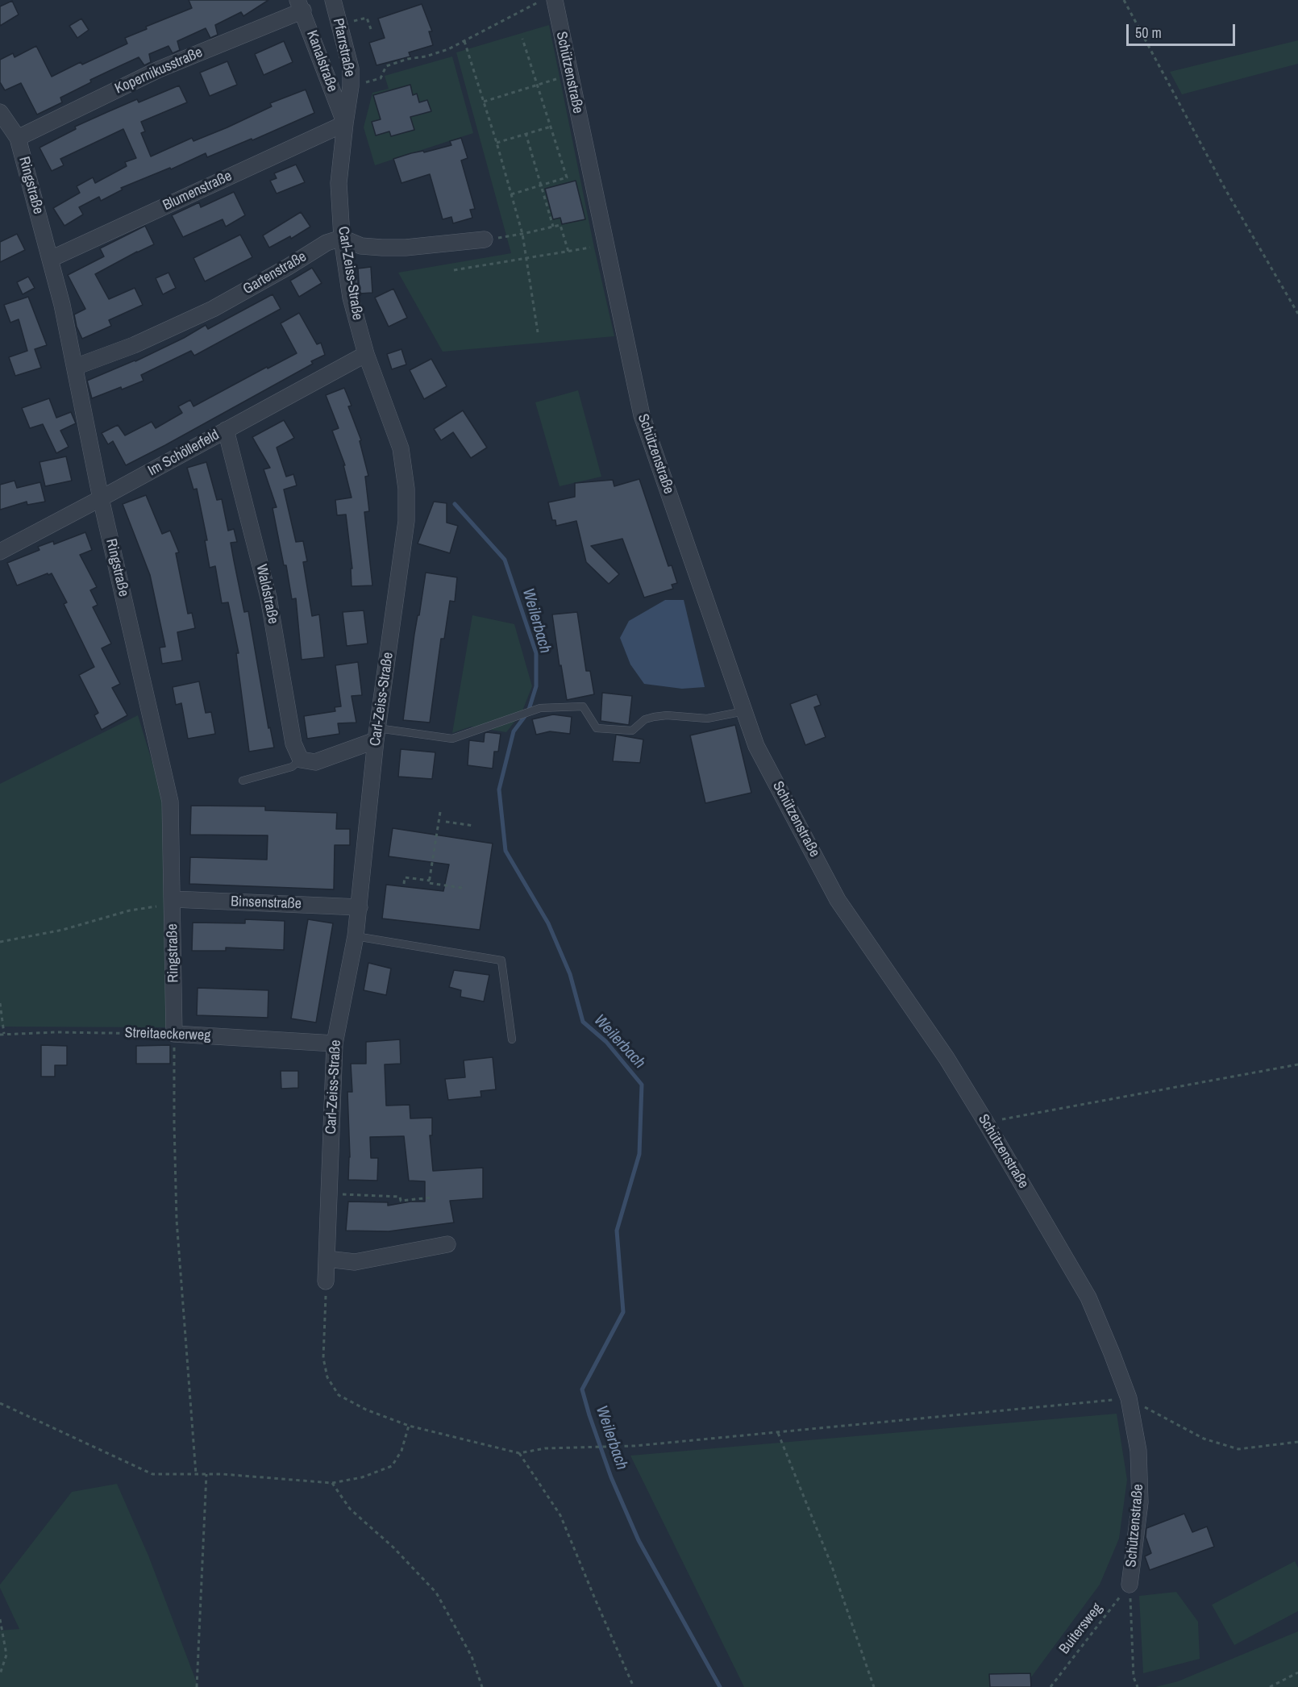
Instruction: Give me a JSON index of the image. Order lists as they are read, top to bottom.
{
  "streets": {
    "street": [
      "Pfarrstraße",
      "Kanalstraße",
      "Kopernikusstraße",
      "Schützenstraße",
      "Ringstraße",
      "Blumenstraße",
      "Gartenstraße",
      "Carl-Zeiss-Straße",
      "Im Schöllerfeld",
      "Waldstraße",
      "Binsenstraße",
      "Streitaeckerweg"
    ],
    "path": ["Buitersweg"]
  },
  "crossings": [
    ["Pfarrstraße", "Kanalstraße"],
    ["Pfarrstraße", "Blumenstraße"],
    ["Pfarrstraße", "Carl-Zeiss-Straße"],
    ["Kanalstraße", "Kopernikusstraße"],
    ["Kanalstraße", "Blumenstraße"],
    ["Kanalstraße", "Carl-Zeiss-Straße"],
    ["Kopernikusstraße", "Ringstraße"],
    ["Schützenstraße", "Buitersweg"],
    ["Ringstraße", "Blumenstraße"],
    ["Ringstraße", "Gartenstraße"],
    ["Ringstraße", "Im Schöllerfeld"],
    ["Ringstraße", "Binsenstraße"],
    ["Ringstraße", "Streitaeckerweg"],
    ["Blumenstraße", "Carl-Zeiss-Straße"],
    ["Gartenstraße", "Carl-Zeiss-Straße"],
    ["Carl-Zeiss-Straße", "Im Schöllerfeld"],
    ["Carl-Zeiss-Straße", "Binsenstraße"],
    ["Carl-Zeiss-Straße", "Streitaeckerweg"],
    ["Im Schöllerfeld", "Waldstraße"]
  ],
  "water": ["Weilerbach"],
  "scale_bar": "50 m"
}
